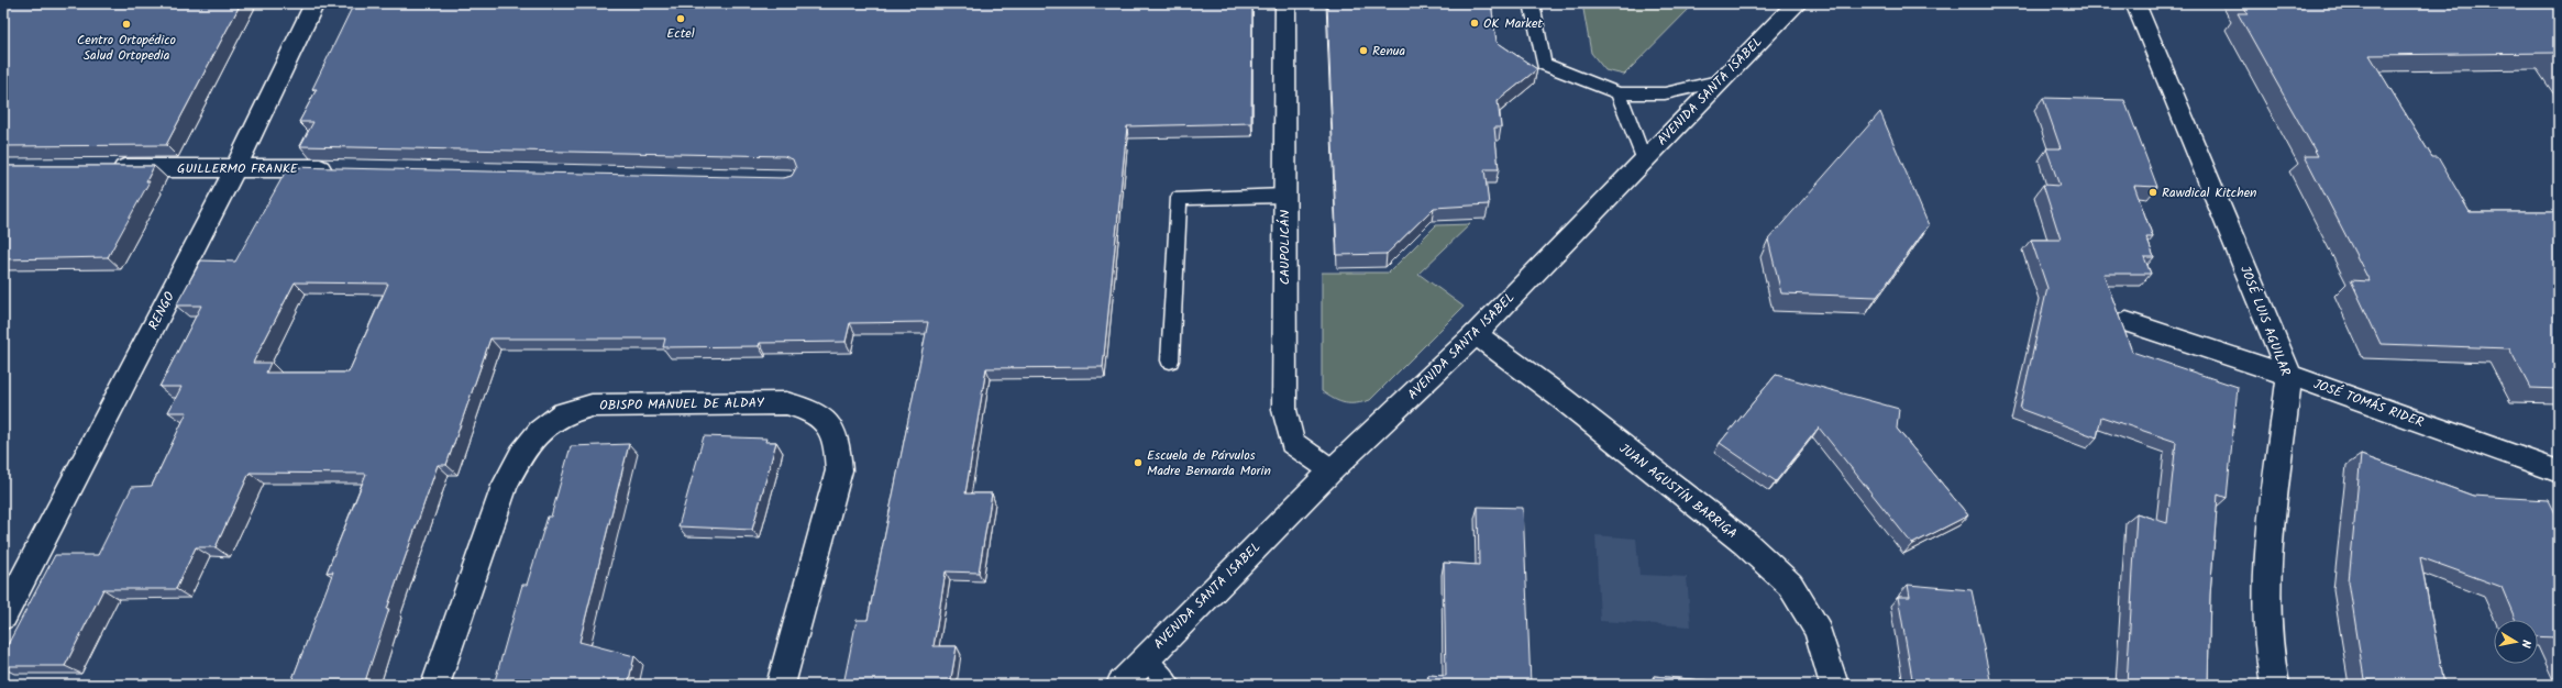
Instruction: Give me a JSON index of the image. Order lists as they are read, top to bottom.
{
  "streets": {
    "street": [
      "AVENIDA SANTA ISABEL",
      "GUILLERMO FRANKE",
      "CAUPOLICÁN",
      "RENGO",
      "JOSÉ LUIS AGUILAR",
      "JOSÉ TOMÁS RIDER",
      "OBISPO MANUEL DE ALDAY",
      "JUAN AGUSTÍN BARRIGA"
    ]
  },
  "crossings": [
    ["AVENIDA SANTA ISABEL", "CAUPOLICÁN"],
    ["AVENIDA SANTA ISABEL", "JUAN AGUSTÍN BARRIGA"],
    ["GUILLERMO FRANKE", "RENGO"],
    ["JOSÉ LUIS AGUILAR", "JOSÉ TOMÁS RIDER"]
  ],
  "places": [
    "Ectel",
    "OK Market",
    "Centro Ortopédico Salud Ortopedia",
    "Renua",
    "Rawdical Kitchen",
    "Escuela de Párvulos Madre Bernarda Morin"
  ],
  "north": "right"
}
